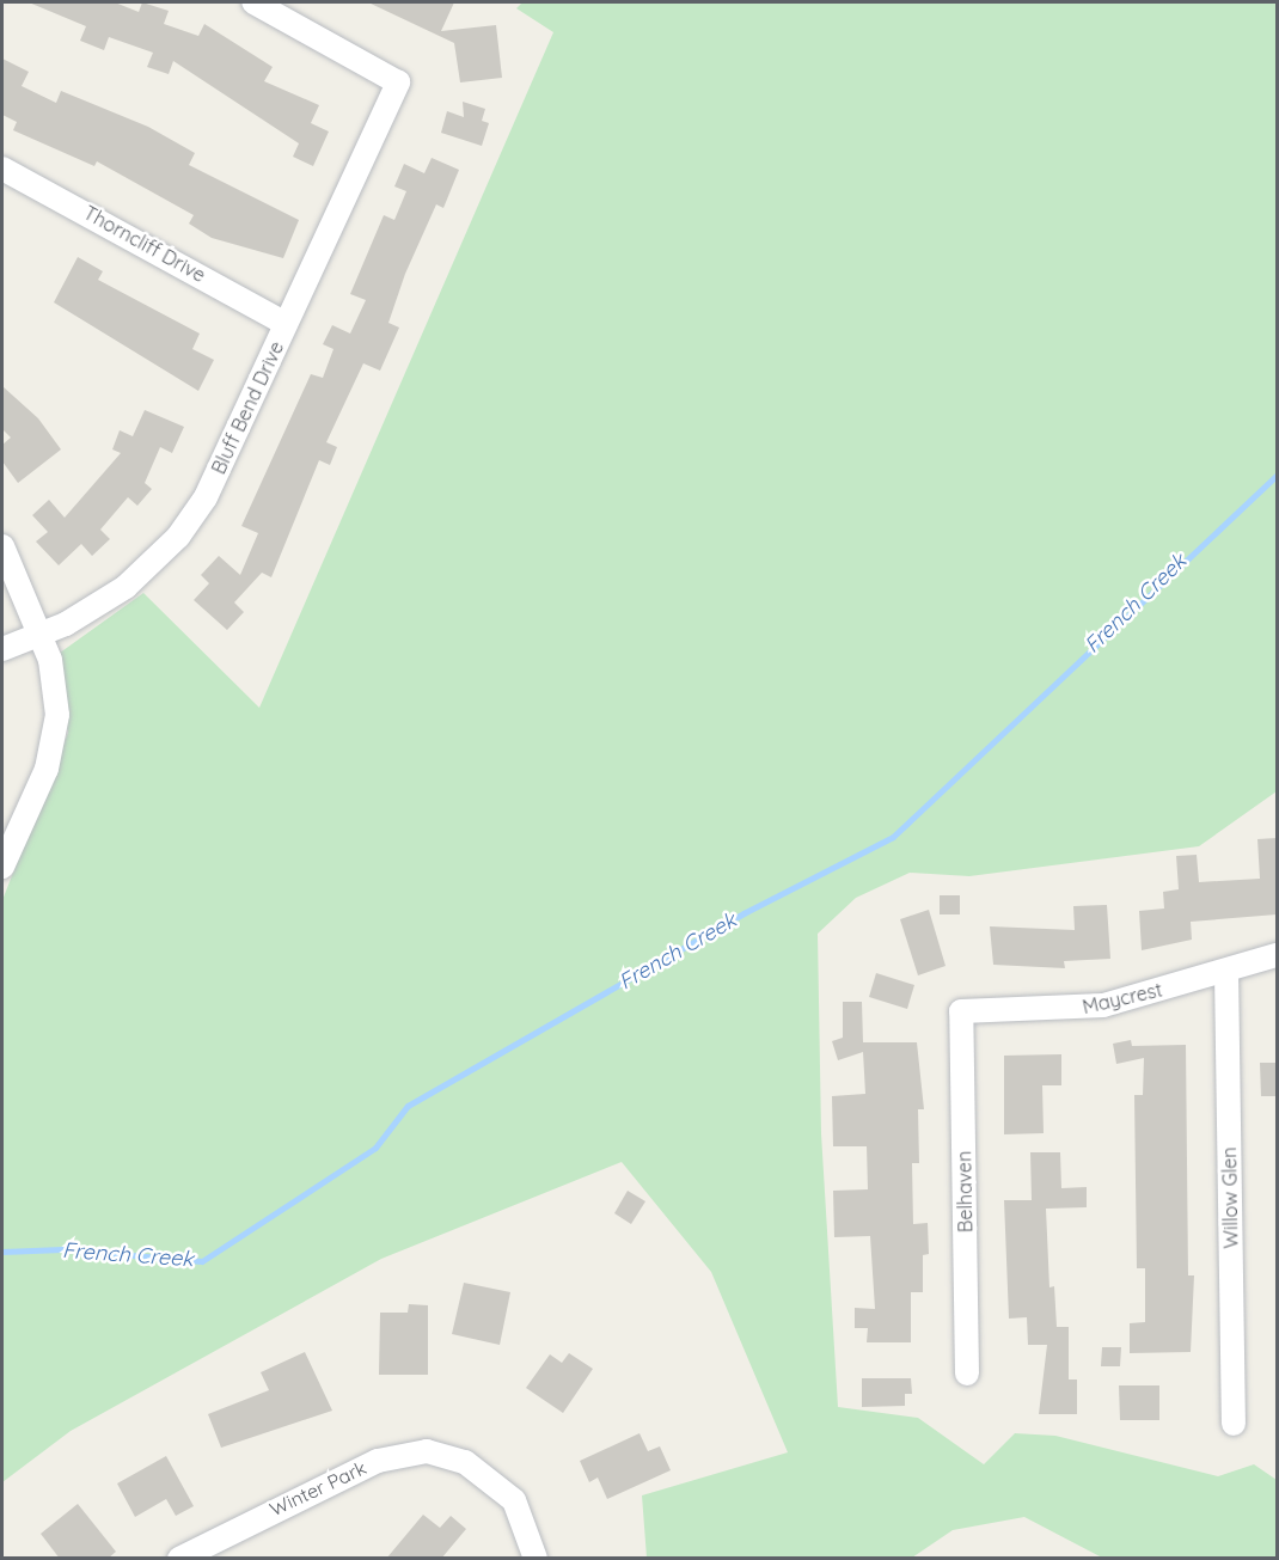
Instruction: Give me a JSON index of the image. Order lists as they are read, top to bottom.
{
  "streets": {
    "street": [
      "Thorncliff Drive",
      "Bluff Bend Drive",
      "Maycrest",
      "Belhaven",
      "Willow Glen",
      "Winter Park"
    ]
  },
  "crossings": [
    ["Thorncliff Drive", "Bluff Bend Drive"],
    ["Maycrest", "Belhaven"],
    ["Maycrest", "Willow Glen"]
  ],
  "water": ["French Creek"]
}
